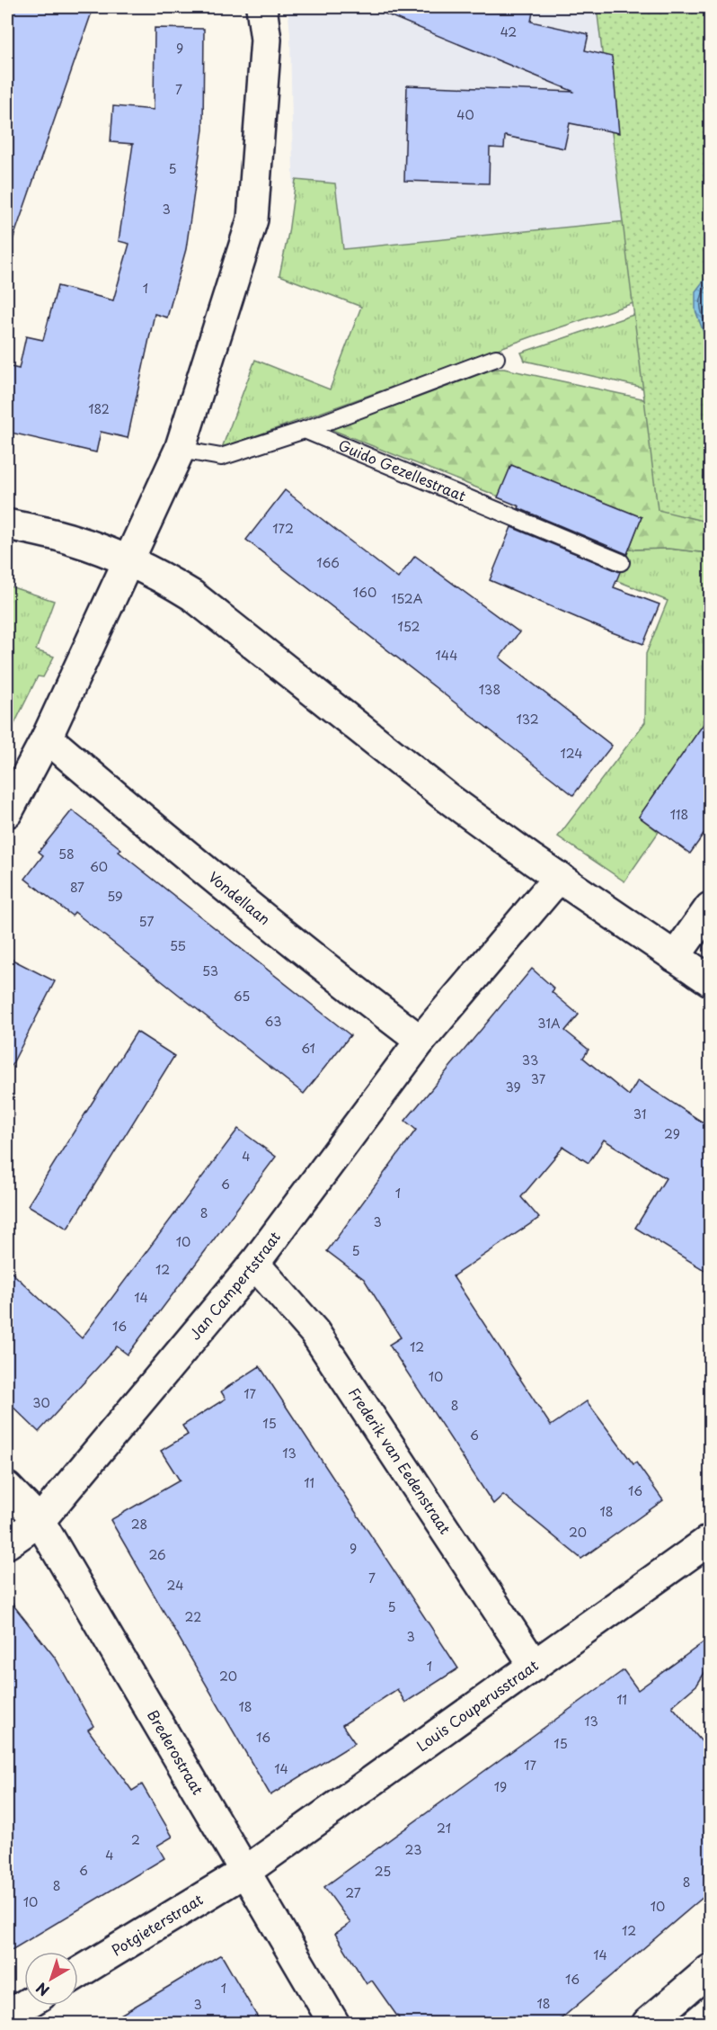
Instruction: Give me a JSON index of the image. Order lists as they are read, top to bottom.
{
  "streets": {
    "street": [
      "Vondellaan",
      "Jan Campertstraat",
      "Frederik van Eedenstraat",
      "Louis Couperusstraat",
      "Brederostraat",
      "Potgieterstraat"
    ],
    "lane": ["Guido Gezellestraat"]
  },
  "crossings": [
    ["Vondellaan", "Jan Campertstraat"],
    ["Jan Campertstraat", "Frederik van Eedenstraat"],
    ["Jan Campertstraat", "Brederostraat"],
    ["Frederik van Eedenstraat", "Louis Couperusstraat"],
    ["Louis Couperusstraat", "Brederostraat"],
    ["Louis Couperusstraat", "Potgieterstraat"],
    ["Brederostraat", "Potgieterstraat"]
  ],
  "house_numbers": [
    "42",
    "9",
    "7",
    "40",
    "5",
    "3",
    "1",
    "182",
    "172",
    "166",
    "160",
    "152A",
    "152",
    "144",
    "138",
    "132",
    "124",
    "118",
    "58",
    "60",
    "87",
    "59",
    "57",
    "55",
    "53",
    "65",
    "63",
    "31A",
    "61",
    "33",
    "37",
    "39",
    "31",
    "29",
    "4",
    "6",
    "1",
    "8",
    "3",
    "10",
    "5",
    "12",
    "14",
    "16",
    "12",
    "10",
    "17",
    "30",
    "8",
    "15",
    "6",
    "13",
    "11",
    "16",
    "18",
    "28",
    "20",
    "9",
    "26",
    "7",
    "24",
    "5",
    "22",
    "3",
    "1",
    "20",
    "11",
    "18",
    "13",
    "16",
    "15",
    "17",
    "14",
    "19",
    "21",
    "2",
    "23",
    "4",
    "6",
    "25",
    "8",
    "8",
    "27",
    "10",
    "10",
    "12",
    "14",
    "16",
    "1",
    "18",
    "3"
  ],
  "north": "bottom left"
}
